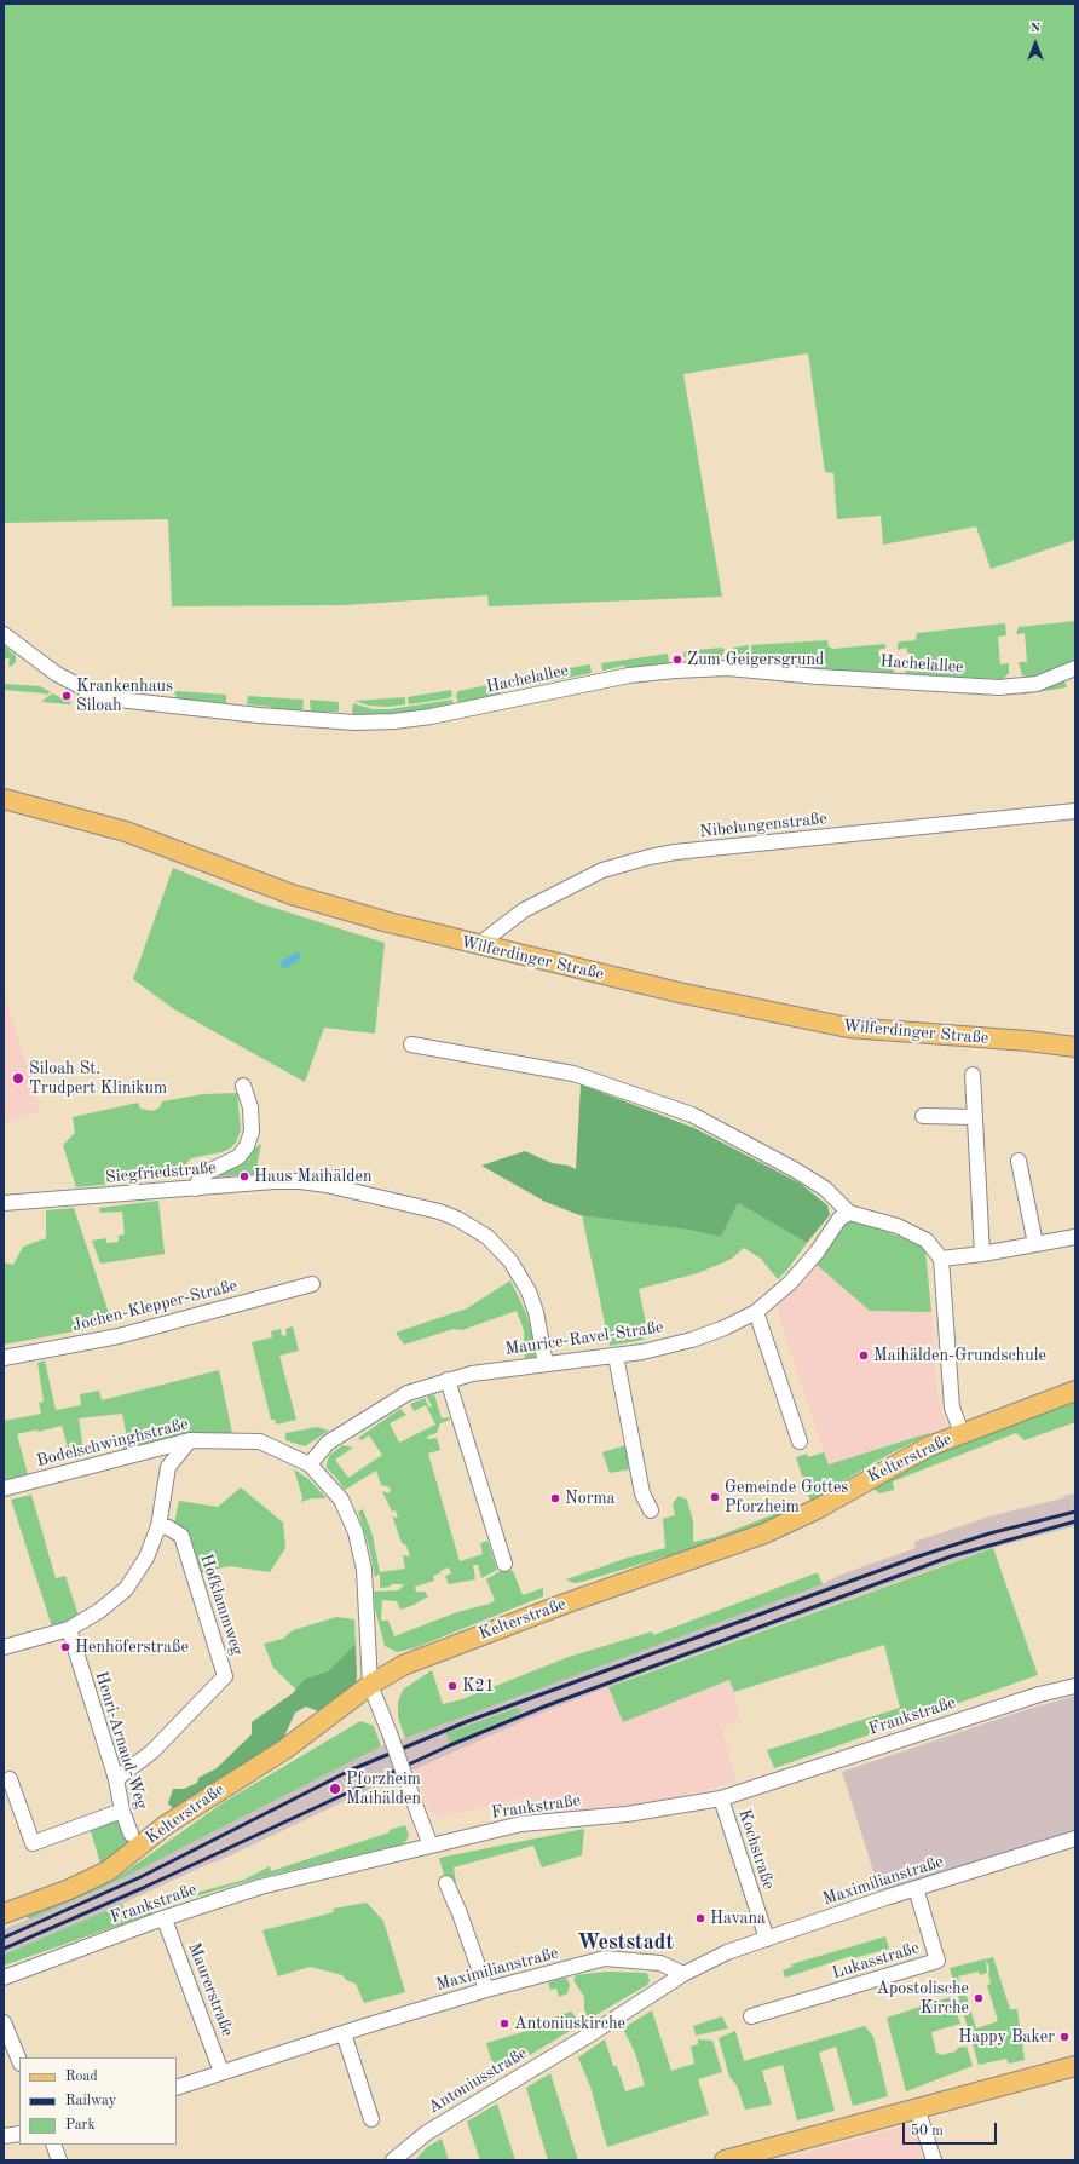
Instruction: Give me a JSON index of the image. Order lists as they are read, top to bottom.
{
  "streets": {
    "main road": ["Wilferdinger Straße", "Kelterstraße"],
    "street": [
      "Hachelallee",
      "Nibelungenstraße",
      "Siegfriedstraße",
      "Jochen-Klepper-Straße",
      "Maurice-Ravel-Straße",
      "Bodelschwinghstraße",
      "Hofklammweg",
      "Frankstraße",
      "Henri-Arnaud-Weg",
      "Kochstraße",
      "Maximilianstraße",
      "Lukasstraße",
      "Maurerstraße",
      "Antoniusstraße"
    ]
  },
  "crossings": [
    ["Nibelungenstraße", "Wilferdinger Straße"],
    ["Siegfriedstraße", "Maurice-Ravel-Straße"],
    ["Maurice-Ravel-Straße", "Bodelschwinghstraße"],
    ["Bodelschwinghstraße", "Kelterstraße"],
    ["Bodelschwinghstraße", "Frankstraße"],
    ["Hofklammweg", "Henri-Arnaud-Weg"],
    ["Frankstraße", "Kochstraße"],
    ["Frankstraße", "Maurerstraße"],
    ["Kochstraße", "Maximilianstraße"],
    ["Maximilianstraße", "Lukasstraße"],
    ["Maximilianstraße", "Maurerstraße"],
    ["Maximilianstraße", "Antoniusstraße"]
  ],
  "districts": ["Weststadt"],
  "places": [
    "Zum Geigersgrund",
    "Krankenhaus Siloah",
    "Siloah St. Trudpert Klinikum",
    "Haus Maihälden",
    "Maihälden-Grundschule",
    "Gemeinde Gottes Pforzheim",
    "Norma",
    "Henhöferstraße",
    "K21",
    "Pforzheim Maihälden",
    "Havana",
    "Apostolische Kirche",
    "Antoniuskirche",
    "Happy Baker"
  ],
  "legend": ["Road", "Railway", "Park"],
  "scale_bar": "50 m",
  "north": "top"
}
